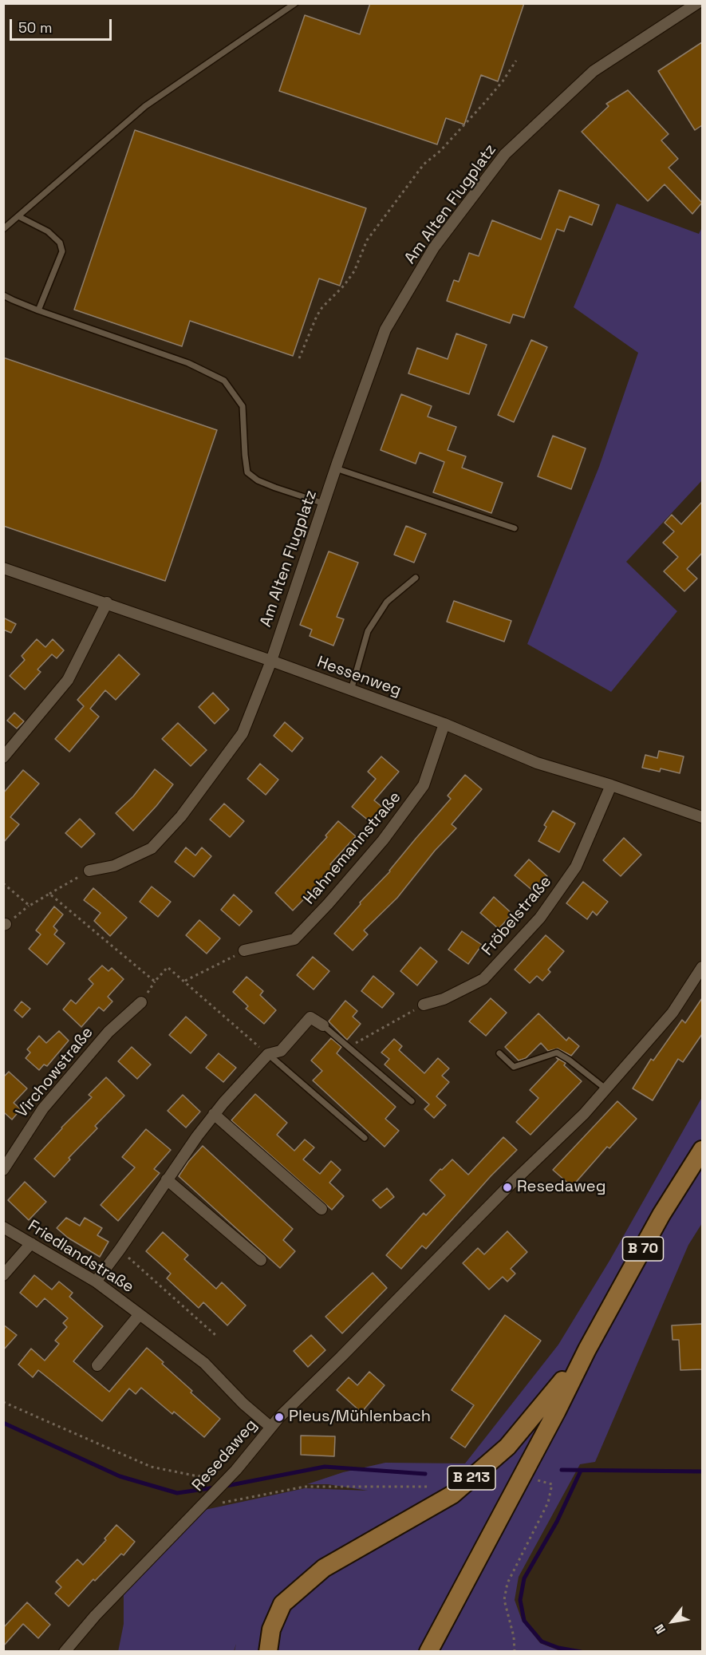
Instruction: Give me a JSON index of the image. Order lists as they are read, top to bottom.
{
  "streets": {
    "main road": ["B 70", "B 213"],
    "street": [
      "Am Alten Flugplatz",
      "Hessenweg",
      "Hahnemannstraße",
      "Fröbelstraße",
      "Virchowstraße",
      "Friedlandstraße",
      "Resedaweg"
    ]
  },
  "crossings": [
    ["Am Alten Flugplatz", "Hessenweg"],
    ["Hessenweg", "Hahnemannstraße"],
    ["Hessenweg", "Fröbelstraße"],
    ["B 70", "B 213"],
    ["Friedlandstraße", "Resedaweg"]
  ],
  "places": ["Resedaweg", "Pleus/Mühlenbach"],
  "scale_bar": "50 m",
  "north": "bottom left"
}
